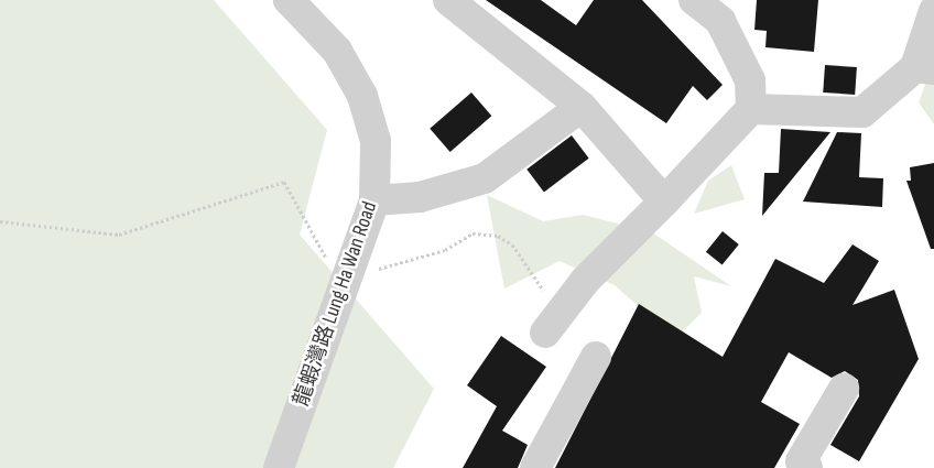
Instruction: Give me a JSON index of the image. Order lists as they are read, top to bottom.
{
  "streets": {
    "street": ["龍蝦灣路 Lung Ha Wan Road"]
  }
}
